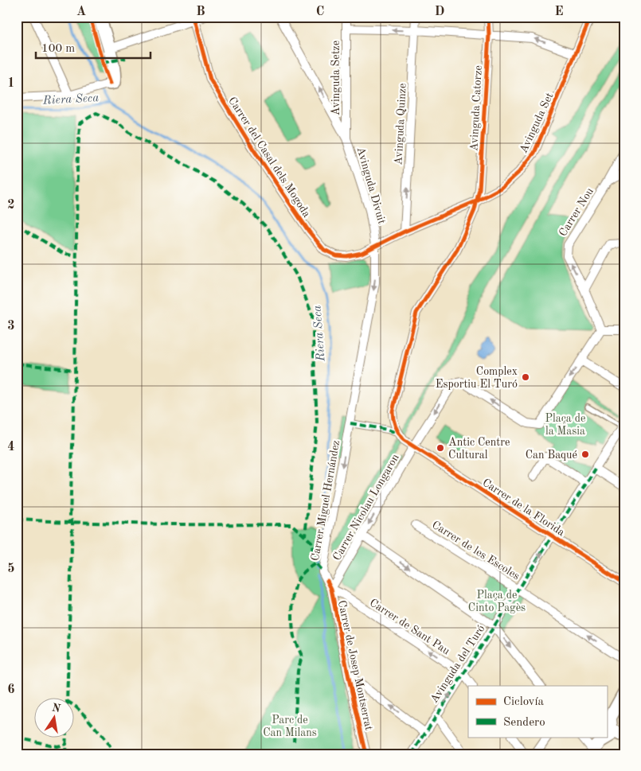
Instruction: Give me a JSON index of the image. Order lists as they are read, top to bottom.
{
  "streets": {
    "street": [
      "Avinguda Setze",
      "Avinguda Catorze",
      "Avinguda Set",
      "Avinguda Quinze",
      "Carrer del Casal dels Mogoda",
      "Avinguda Divuit",
      "Carrer Nou",
      "Carrer Miguel Hernández",
      "Carrer Nicolau Longaron",
      "Carrer de la Florida",
      "Carrer de les Escoles",
      "Carrer de Sant Pau",
      "Avinguda del Turó",
      "Carrer de Josep Montserrat"
    ]
  },
  "crossings": [
    ["Avinguda Setze", "Avinguda Divuit"],
    ["Avinguda Catorze", "Avinguda Set"],
    ["Avinguda Catorze", "Carrer de la Florida"],
    ["Avinguda Set", "Avinguda Quinze"],
    ["Avinguda Set", "Carrer del Casal dels Mogoda"],
    ["Avinguda Set", "Avinguda Divuit"],
    ["Carrer del Casal dels Mogoda", "Avinguda Divuit"],
    ["Avinguda Divuit", "Carrer Miguel Hernández"],
    ["Carrer Miguel Hernández", "Carrer de Josep Montserrat"],
    ["Carrer Nicolau Longaron", "Carrer de la Florida"],
    ["Carrer Nicolau Longaron", "Carrer de Sant Pau"],
    ["Carrer Nicolau Longaron", "Carrer de Josep Montserrat"],
    ["Carrer de la Florida", "Avinguda del Turó"],
    ["Carrer de les Escoles", "Avinguda del Turó"],
    ["Carrer de Sant Pau", "Avinguda del Turó"],
    ["Carrer de Sant Pau", "Carrer de Josep Montserrat"]
  ],
  "one_way": ["Avinguda Quinze", "Carrer Nou", "Carrer Miguel Hernández"],
  "water": ["Riera Seca"],
  "parks": ["Plaça de la Masia", "Plaça de Cinto Pagès", "Parc de Can Milans"],
  "places": ["Complex Esportiu El Turó", "Antic Centre Cultural", "Can Baqué"],
  "legend": ["Ciclovía", "Sendero"],
  "scale_bar": "100 m",
  "north": "top",
  "grid": {
    "columns": [
      "A",
      "B",
      "C",
      "D",
      "E"
    ],
    "rows": [
      "1",
      "2",
      "3",
      "4",
      "5",
      "6"
    ]
  }
}
